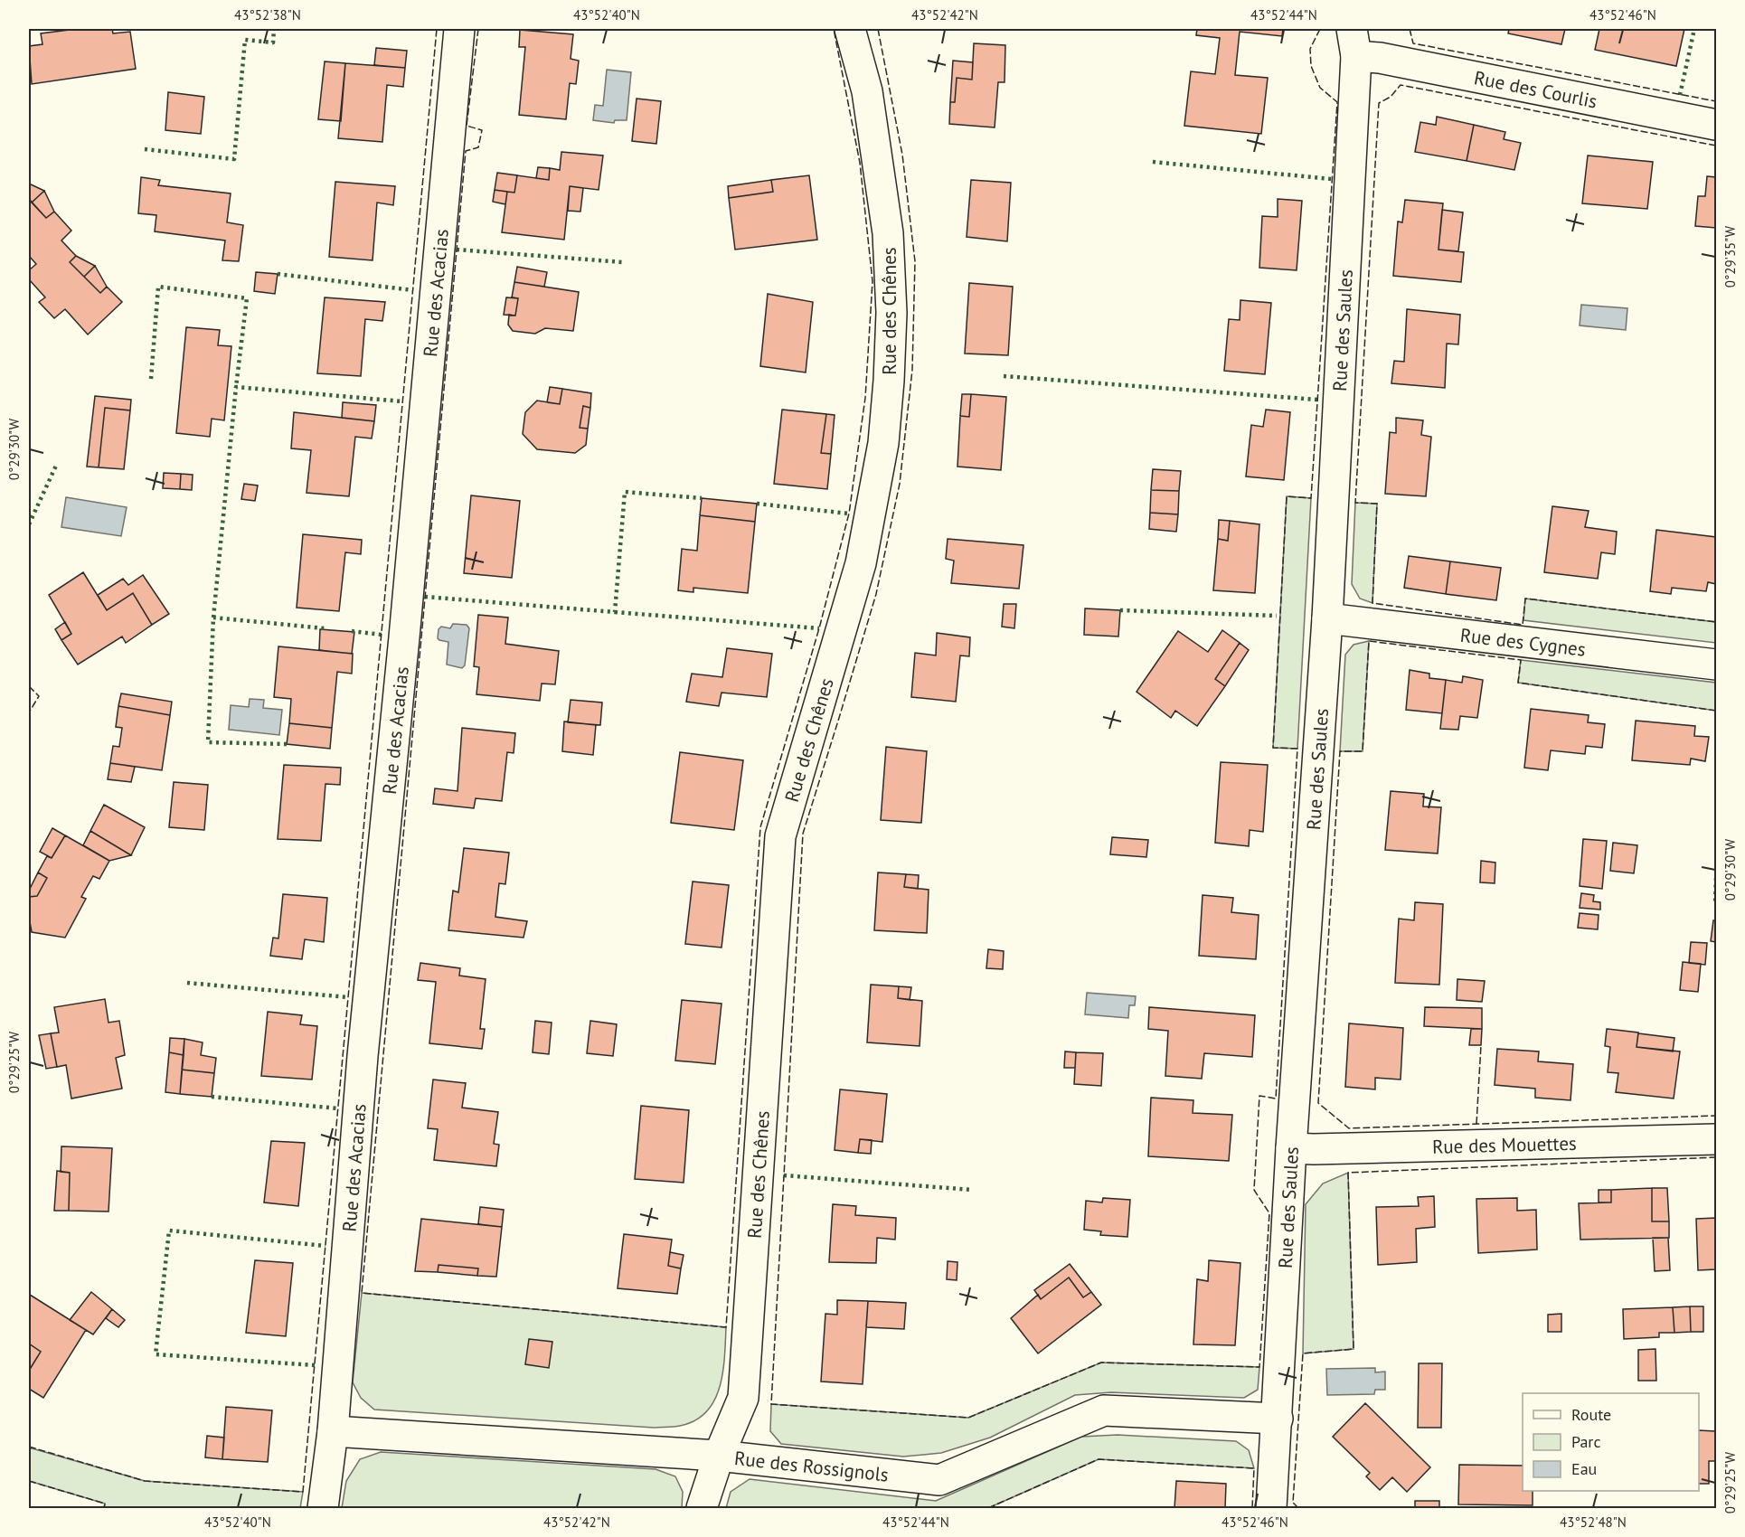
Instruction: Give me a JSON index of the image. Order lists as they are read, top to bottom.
{
  "streets": {
    "street": [
      "Rue des Courlis",
      "Rue des Acacias",
      "Rue des Chênes",
      "Rue des Saules",
      "Rue des Cygnes",
      "Rue des Mouettes",
      "Rue des Rossignols"
    ]
  },
  "crossings": [
    ["Rue des Courlis", "Rue des Saules"],
    ["Rue des Acacias", "Rue des Rossignols"],
    ["Rue des Chênes", "Rue des Rossignols"],
    ["Rue des Saules", "Rue des Cygnes"],
    ["Rue des Saules", "Rue des Mouettes"],
    ["Rue des Saules", "Rue des Rossignols"]
  ],
  "legend": ["Route", "Parc", "Eau"],
  "coordinates": [
    "43°52'38\"N",
    "43°52'40\"N",
    "43°52'42\"N",
    "43°52'44\"N",
    "43°52'46\"N",
    "0°29'35\"W",
    "0°29'30\"W",
    "0°29'25\"W",
    "43°52'48\"N"
  ]
}
